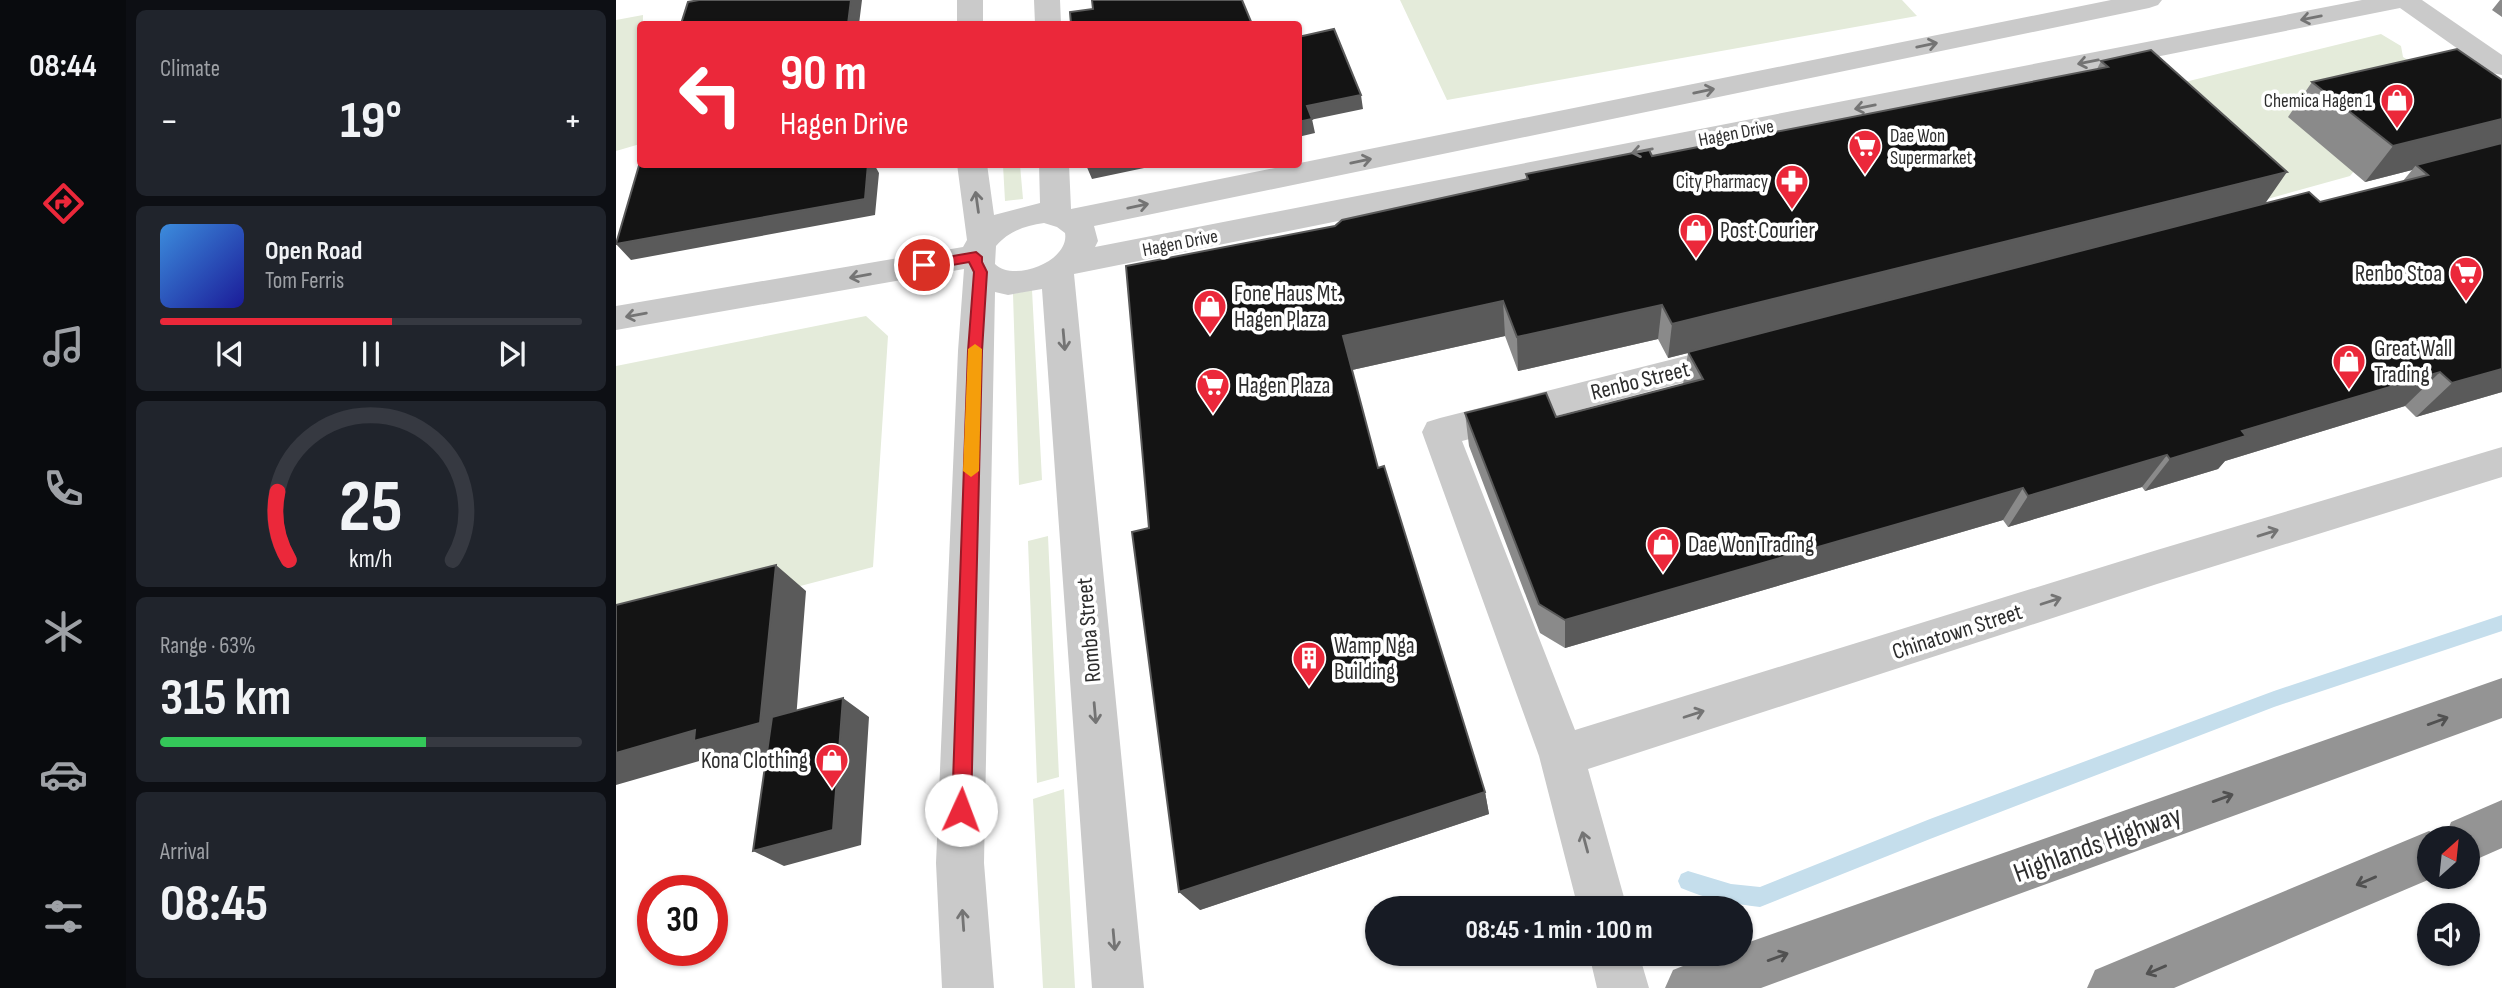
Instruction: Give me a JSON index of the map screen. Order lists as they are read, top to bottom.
{
  "streets": {
    "highway": ["Highlands Highway"],
    "street": [
      "Hagen Drive",
      "Renbo Street",
      "Romba Street",
      "Chinatown Street"
    ]
  },
  "crossings": [
    ["Hagen Drive", "Romba Street"],
    ["Renbo Street", "Chinatown Street"]
  ],
  "one_way": ["Chinatown Street"],
  "places": {
    "shop": [
      "Chemica Hagen 1",
      "Post Courier",
      "Fone Haus Mt. Hagen Plaza",
      "Great Wall Trading",
      "Dae Won Trading",
      "Kona Clothing"
    ],
    "supermarket": ["Dae Won Supermarket", "Renbo Stoa", "Hagen Plaza"],
    "pharmacy": ["City Pharmacy"],
    "building": ["Wamp Nga Building"]
  },
  "north": "top right",
  "page": {
    "tabs": "08:44",
    "tile": [
      "Climate",
      ["Range · 63%", "315 km"],
      ["Arrival", "08:45"]
    ],
    "turn": ["90 m", "Hagen Drive"],
    "heat": ["−", "19°", "+"],
    "song": ["Open Road", "Tom Ferris"],
    "limit": "30",
    "trip": "08:45 · 1 min · 100 m",
    "gauge": ["25", "km/h"]
  }
}
